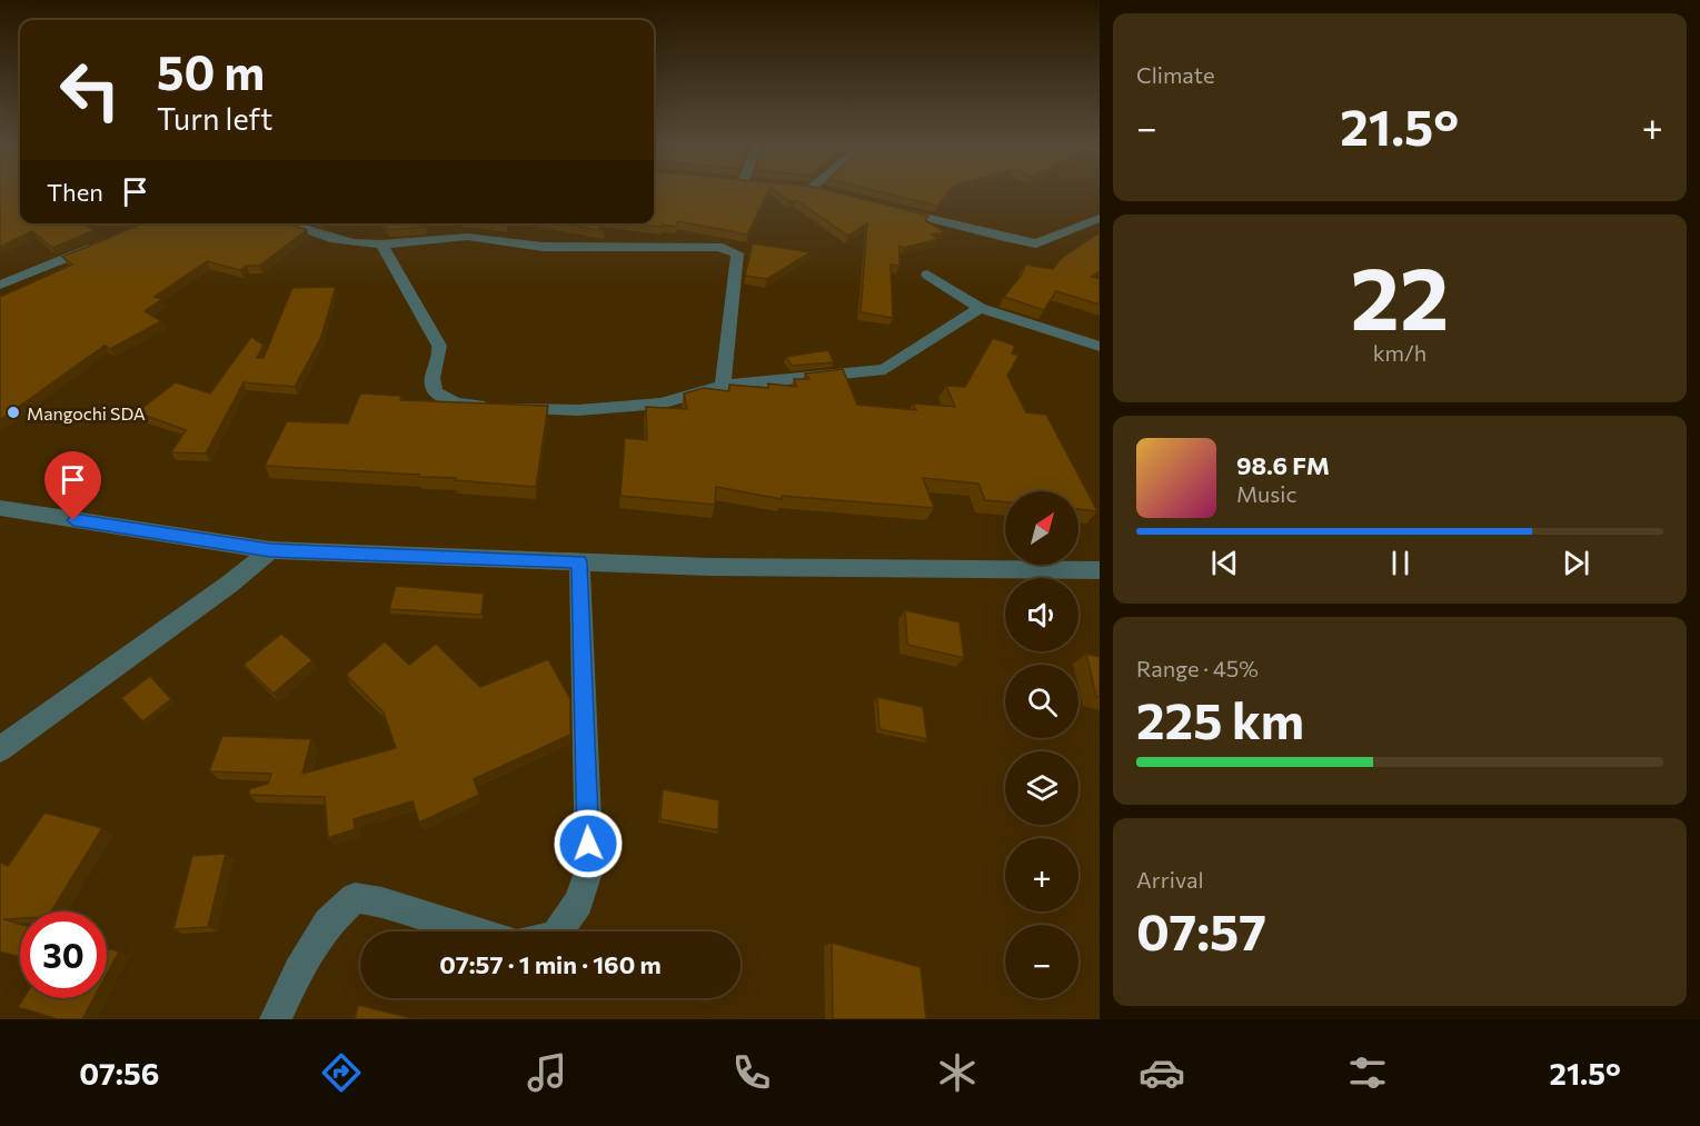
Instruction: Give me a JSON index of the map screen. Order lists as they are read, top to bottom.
{
  "places": ["Mangochi SDA"],
  "north": "top right",
  "page": {
    "tile": [
      "Climate",
      ["22", "km/h"],
      ["Range · 45%", "225 km"],
      ["Arrival", "07:57"]
    ],
    "turn": ["50 m", "Turn left"],
    "heat": ["−", "21.5°", "+"],
    "then": "Then",
    "song": ["98.6 FM", "Music"],
    "map_buttons": ["+", "−"],
    "limit": "30",
    "trip": "07:57 · 1 min · 160 m",
    "tabs": ["07:56", "21.5°"]
  }
}
